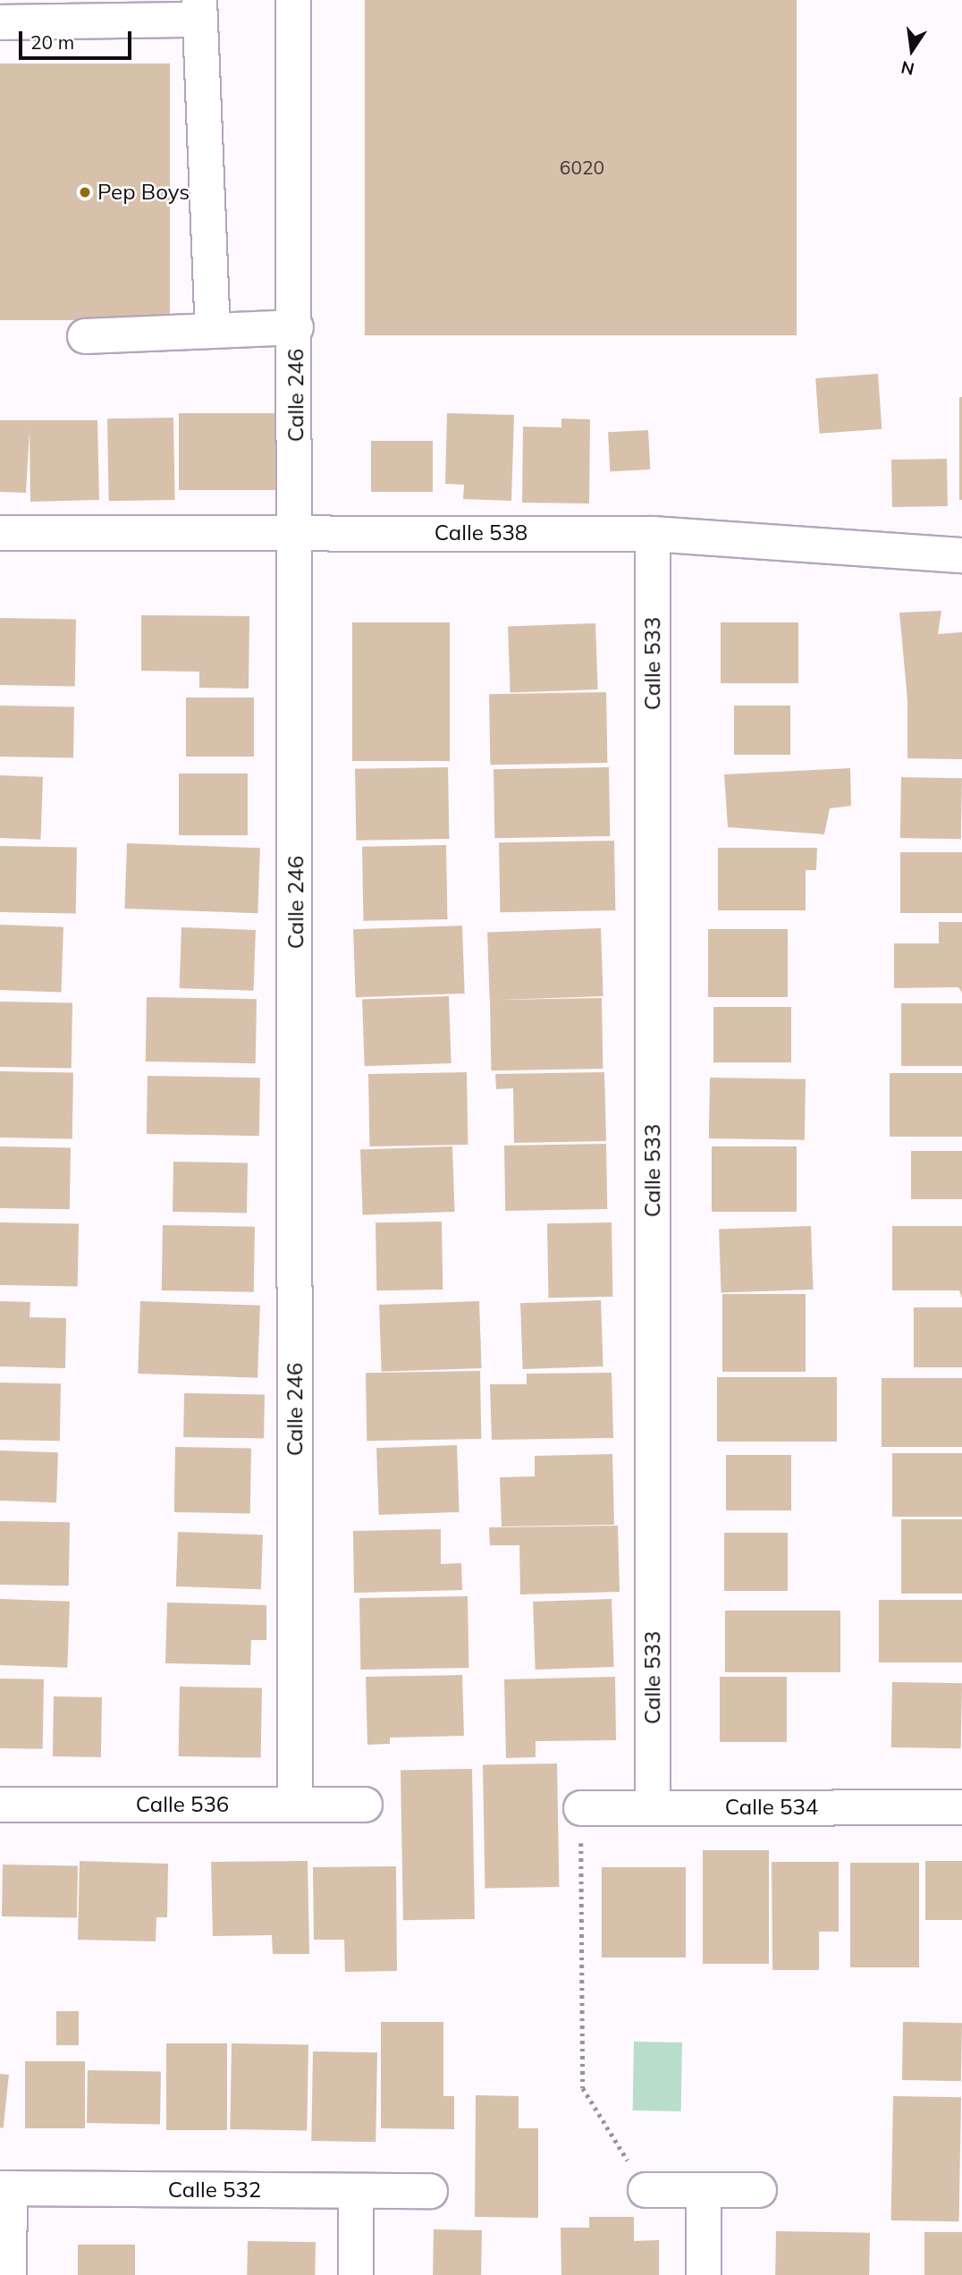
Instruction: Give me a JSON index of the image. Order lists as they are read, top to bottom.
{
  "streets": {
    "street": [
      "Calle 246",
      "Calle 538",
      "Calle 533",
      "Calle 536",
      "Calle 534",
      "Calle 532"
    ]
  },
  "crossings": [
    ["Calle 246", "Calle 538"],
    ["Calle 246", "Calle 536"],
    ["Calle 538", "Calle 533"],
    ["Calle 533", "Calle 534"]
  ],
  "places": ["Pep Boys"],
  "house_numbers": ["6020"],
  "scale_bar": "20 m",
  "north": "bottom"
}
